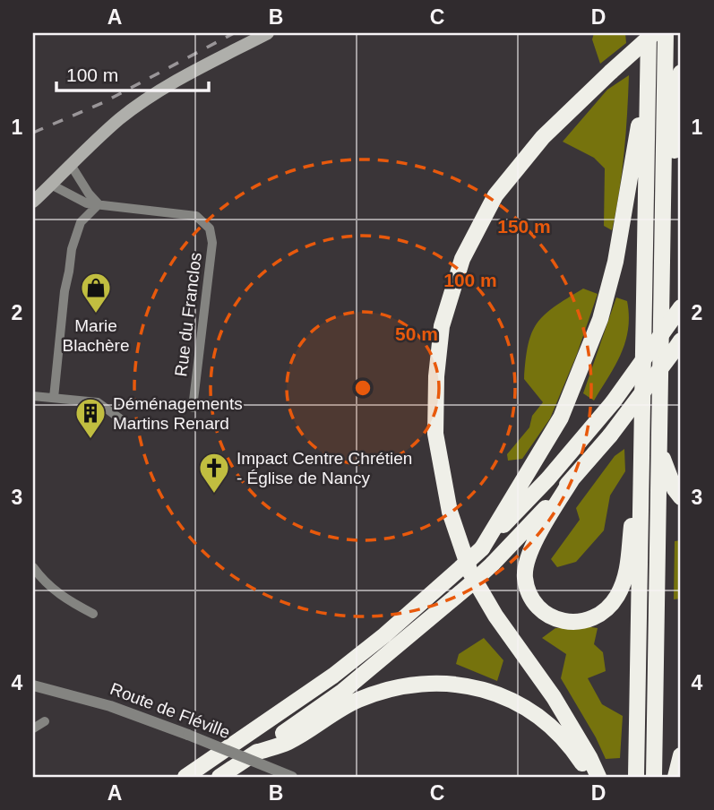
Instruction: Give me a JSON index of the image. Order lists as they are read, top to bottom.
{
  "streets": {
    "street": ["Rue du Franclos", "Route de Fléville"]
  },
  "places": {
    "shop": ["Marie Blachère"],
    "building": ["Déménagements Martins Renard"],
    "church": ["Impact Centre Chrétien - Église de Nancy"]
  },
  "scale_bar": "100 m",
  "grid": {
    "columns": [
      "A",
      "B",
      "C",
      "D"
    ],
    "rows": [
      "1",
      "2",
      "3",
      "4"
    ]
  },
  "rings": ["150 m", "100 m", "50 m"]
}
